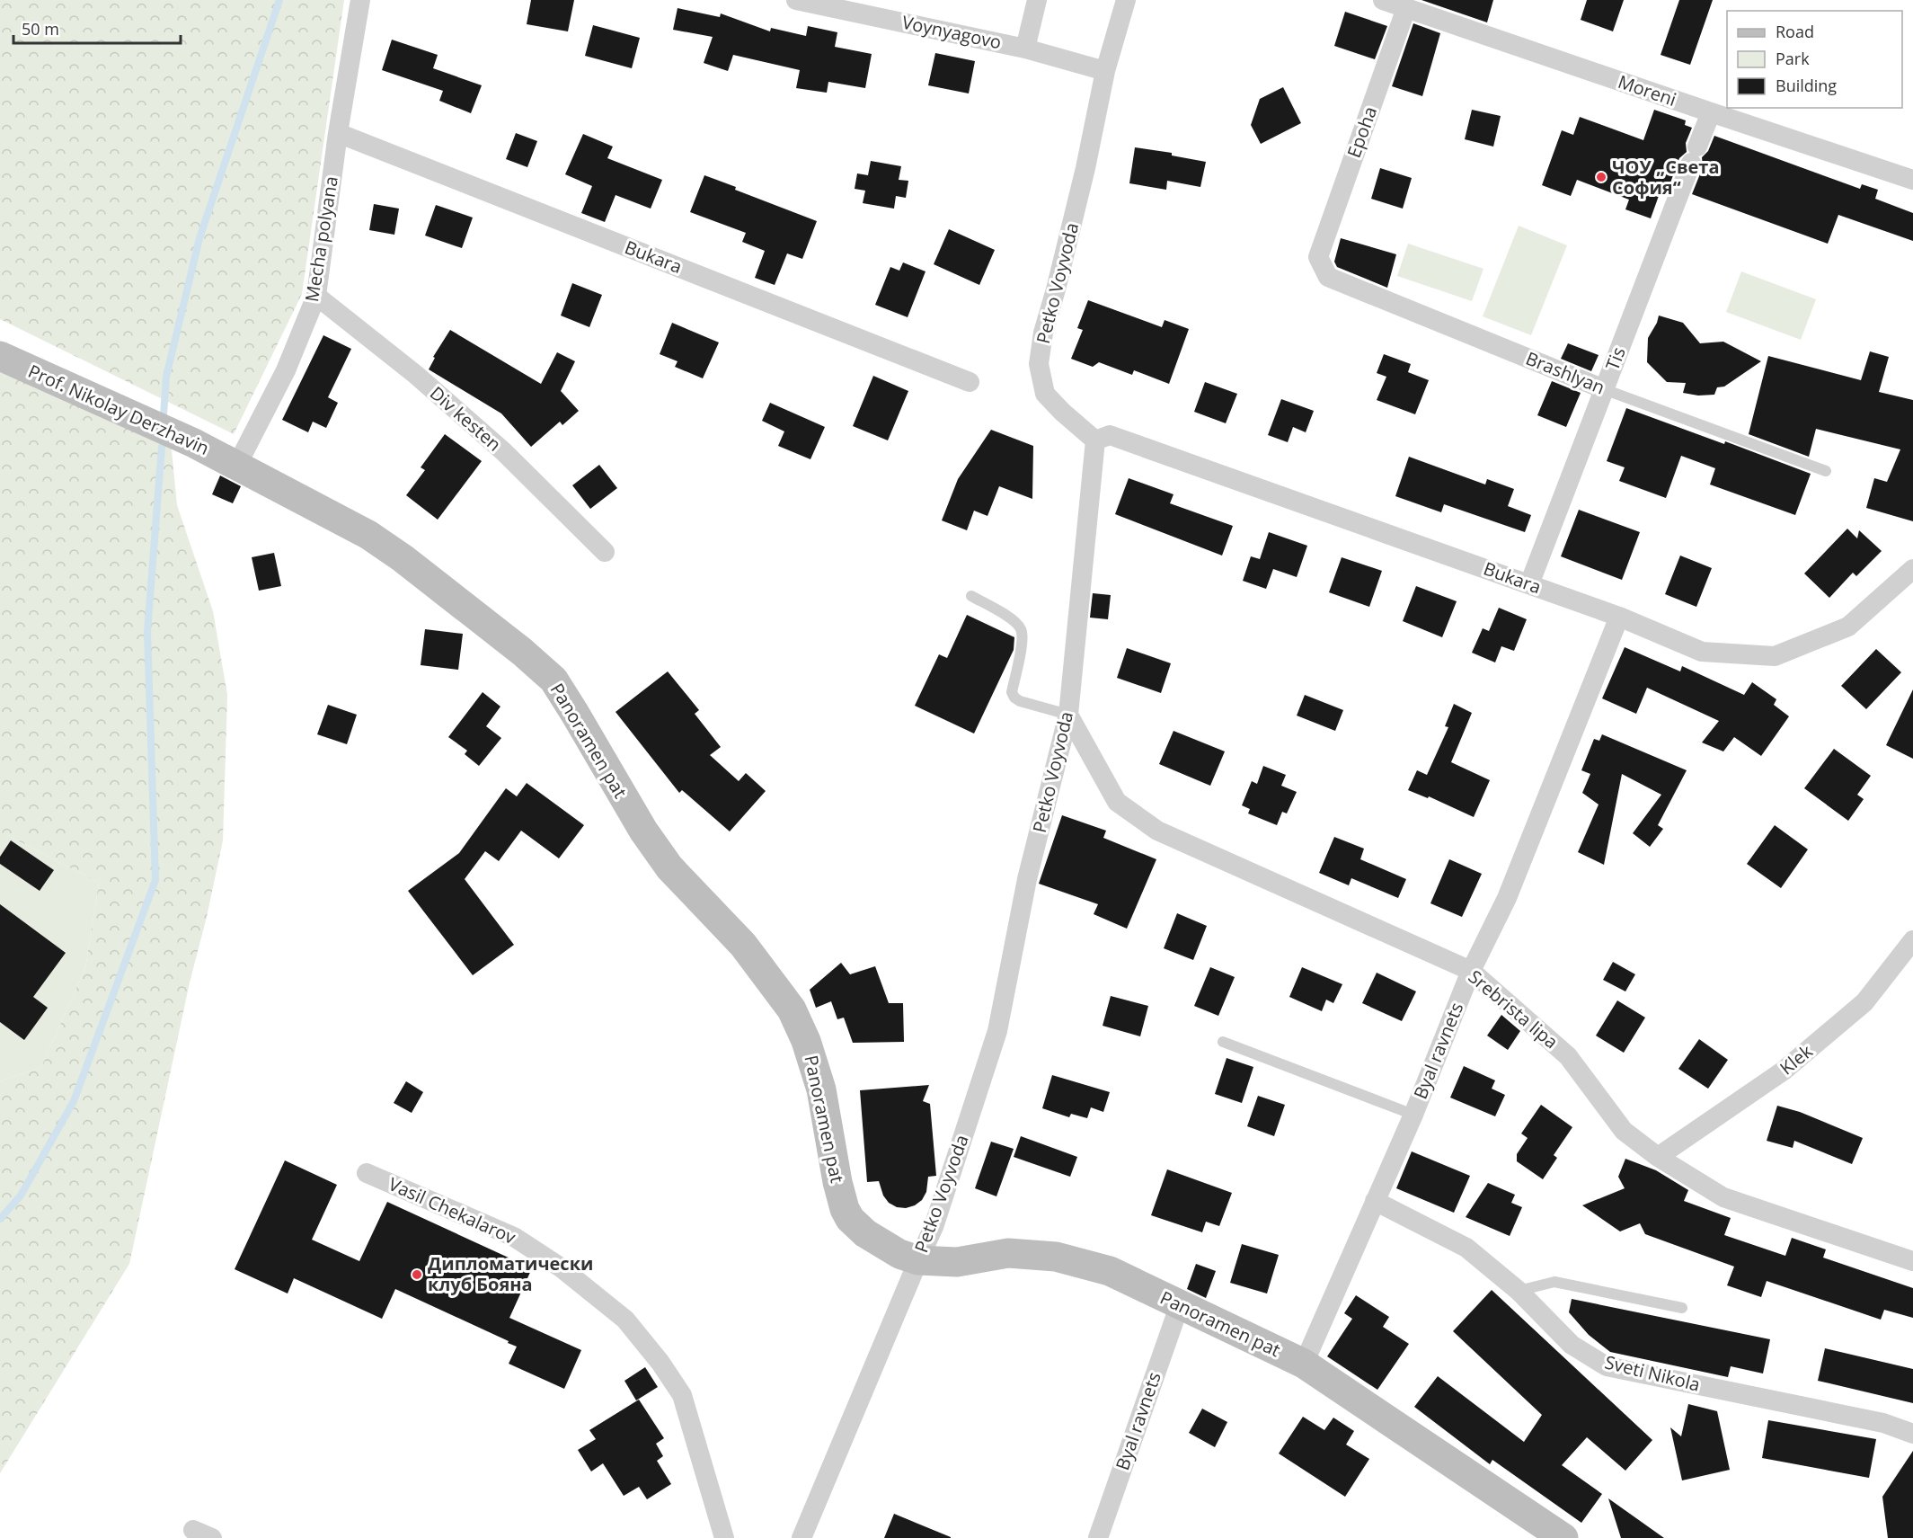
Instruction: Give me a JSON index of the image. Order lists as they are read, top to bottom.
{
  "streets": {
    "main road": ["Prof. Nikolay Derzhavin", "Panoramen pat"],
    "street": [
      "Voynyagovo",
      "Moreni",
      "Epoha",
      "Mecha polyana",
      "Bukara",
      "Petko Voyvoda",
      "Tis",
      "Brashlyan",
      "Div kesten",
      "Srebrista lipa",
      "Byal ravnets",
      "Klek",
      "Vasil Chekalarov",
      "Sveti Nikola"
    ]
  },
  "crossings": [
    ["Voynyagovo", "Petko Voyvoda"],
    ["Moreni", "Epoha"],
    ["Moreni", "Tis"],
    ["Epoha", "Brashlyan"],
    ["Mecha polyana", "Bukara"],
    ["Mecha polyana", "Prof. Nikolay Derzhavin"],
    ["Mecha polyana", "Div kesten"],
    ["Mecha polyana", "Panoramen pat"],
    ["Bukara", "Petko Voyvoda"],
    ["Bukara", "Tis"],
    ["Bukara", "Byal ravnets"],
    ["Petko Voyvoda", "Panoramen pat"],
    ["Petko Voyvoda", "Srebrista lipa"],
    ["Tis", "Brashlyan"],
    ["Prof. Nikolay Derzhavin", "Panoramen pat"],
    ["Panoramen pat", "Byal ravnets"],
    ["Srebrista lipa", "Byal ravnets"],
    ["Srebrista lipa", "Klek"],
    ["Byal ravnets", "Sveti Nikola"]
  ],
  "places": ["ЧОУ „Света София“", "Дипломатически клуб Бояна"],
  "legend": ["Road", "Park", "Building"],
  "scale_bar": "50 m"
}
